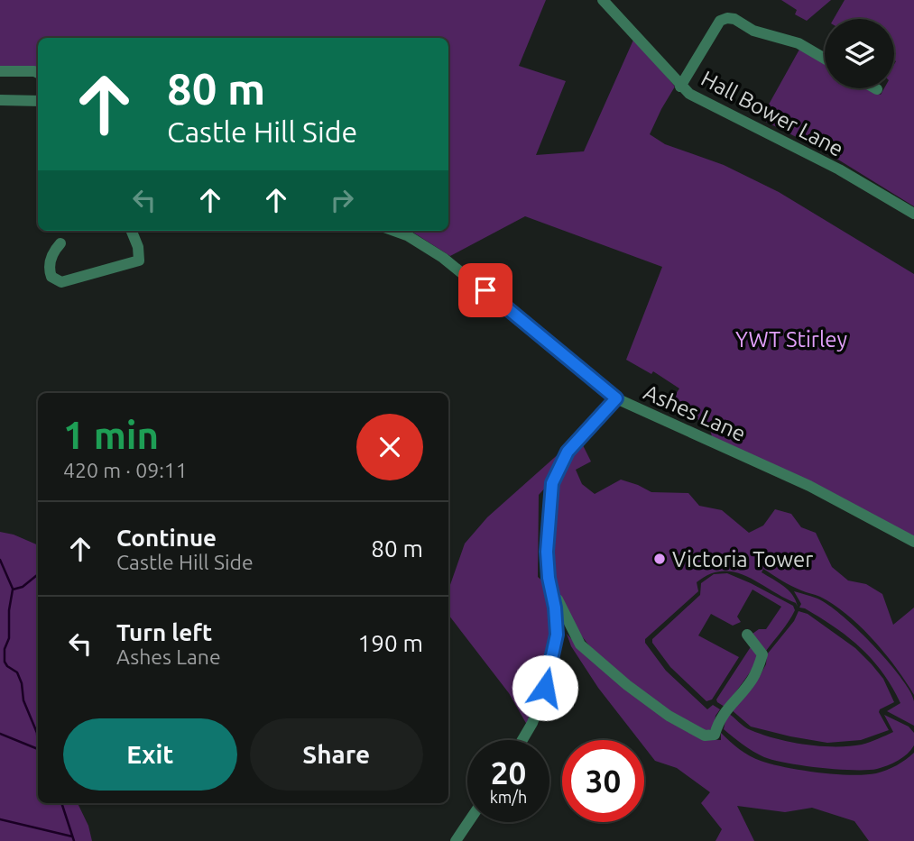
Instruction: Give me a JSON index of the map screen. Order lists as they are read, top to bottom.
{
  "streets": {
    "street": ["Hall Bower Lane", "Ashes Lane"]
  },
  "parks": ["YWT Stirley"],
  "places": ["Victoria Tower"],
  "page": {
    "turn": ["80 m", "Castle Hill Side"],
    "heading": ["1 min", "420 m · 09:11"],
    "list": [
      {
        "name": "Continue",
        "note": "Castle Hill Side",
        "value": "80 m"
      },
      {
        "name": "Turn left",
        "note": "Ashes Lane",
        "value": "190 m"
      }
    ],
    "buttons": ["Exit", "Share"],
    "speed": "20 km/h",
    "limit": "30"
  }
}
